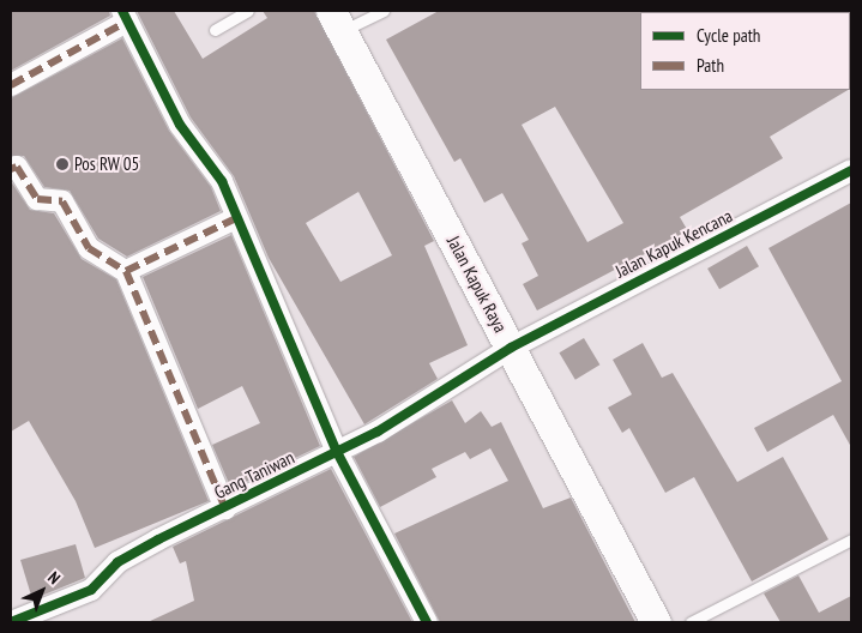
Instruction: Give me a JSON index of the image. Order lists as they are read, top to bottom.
{
  "streets": {
    "main road": ["Jalan Kapuk Raya"],
    "street": ["Jalan Kapuk Kencana", "Gang Taniwan"]
  },
  "crossings": [
    ["Jalan Kapuk Kencana", "Jalan Kapuk Raya"],
    ["Jalan Kapuk Kencana", "Gang Taniwan"],
    ["Jalan Kapuk Raya", "Gang Taniwan"]
  ],
  "places": ["Pos RW 05"],
  "legend": ["Cycle path", "Path"],
  "north": "top right"
}
